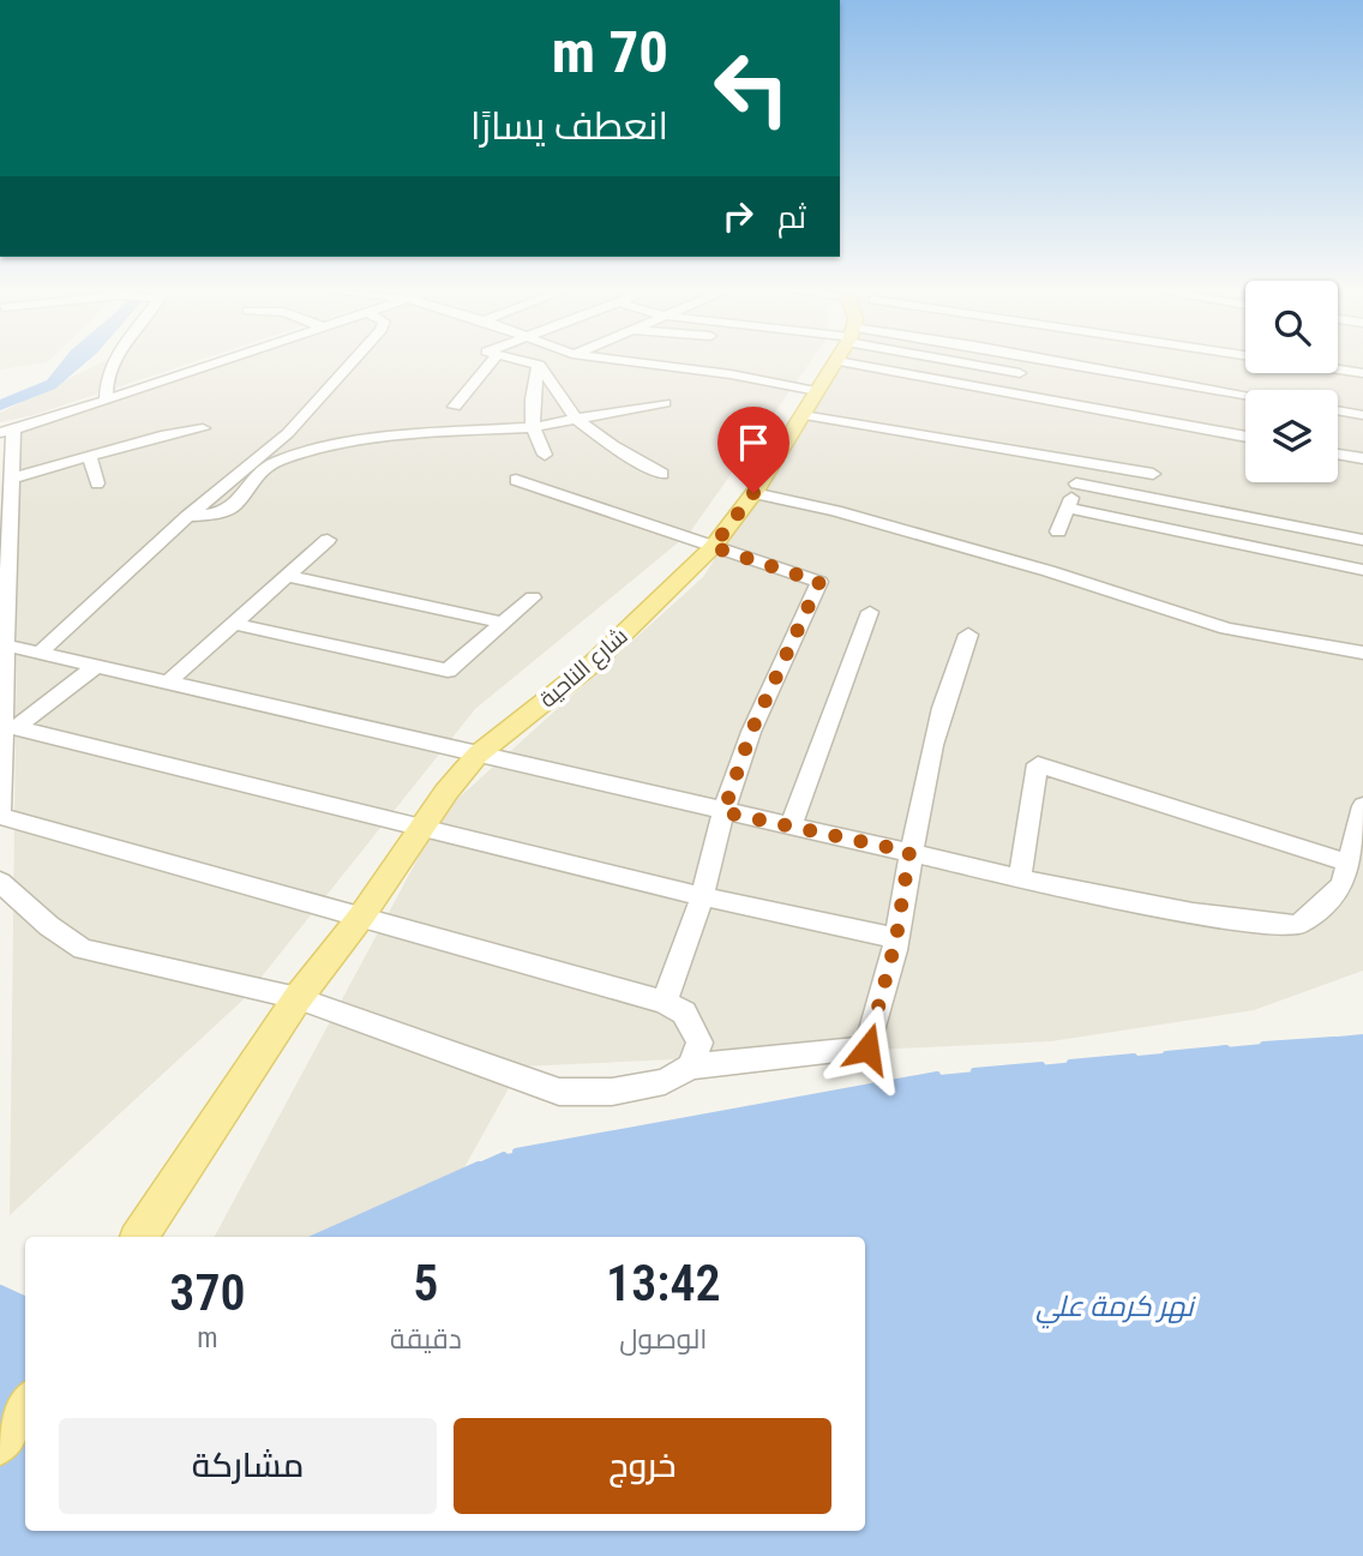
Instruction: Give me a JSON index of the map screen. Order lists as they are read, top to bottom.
{
  "streets": {
    "main road": ["شارع الناحية"]
  },
  "water": ["نهر كرمة علي"],
  "page": {
    "turn": ["70 m", "انعطف يسارًا"],
    "then": "ثم",
    "eta": [
      "13:42",
      "الوصول",
      "5",
      "دقيقة",
      "370",
      "m"
    ],
    "buttons": ["خروج", "مشاركة"]
  }
}
